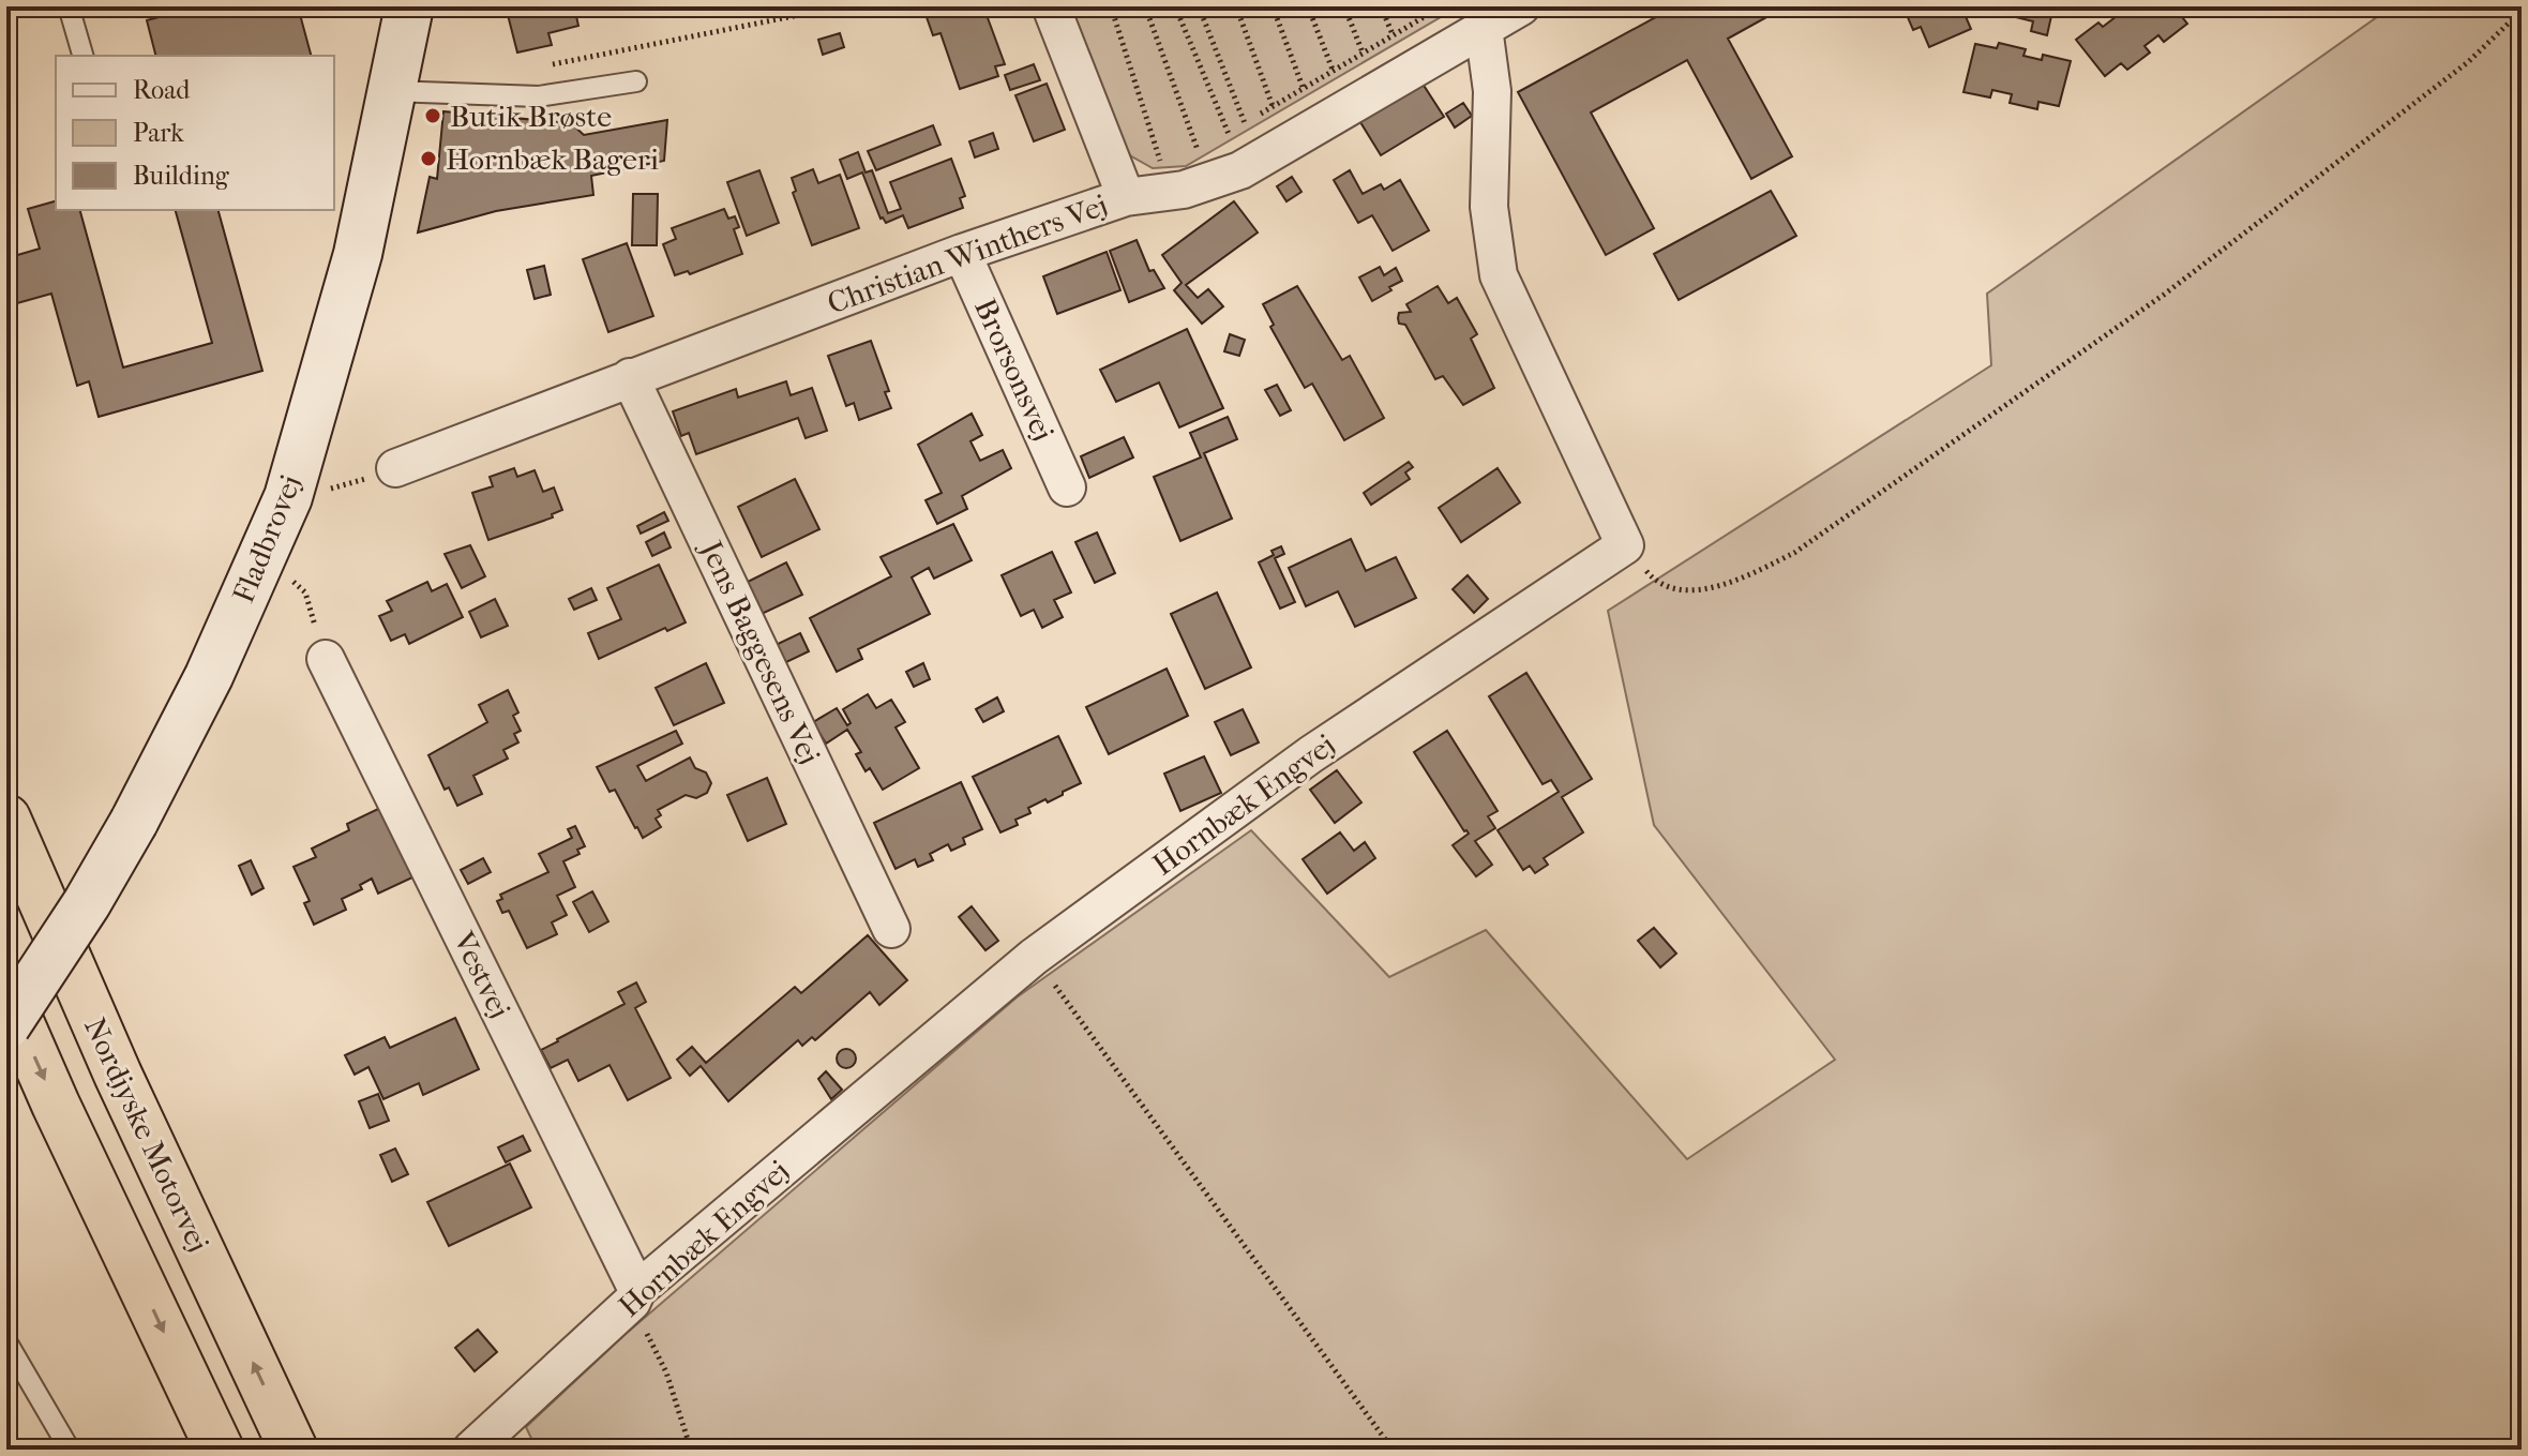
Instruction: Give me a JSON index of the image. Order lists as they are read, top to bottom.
{
  "streets": {
    "highway": ["Nordjyske Motorvej"],
    "main road": ["Fladbrovej"],
    "street": [
      "Christian Winthers Vej",
      "Brorsonsvej",
      "Jens Baggesens Vej",
      "Hornbæk Engvej",
      "Vestvej"
    ]
  },
  "crossings": [
    ["Christian Winthers Vej", "Brorsonsvej"],
    ["Christian Winthers Vej", "Jens Baggesens Vej"],
    ["Hornbæk Engvej", "Vestvej"]
  ],
  "places": ["Butik Brøste", "Hornbæk Bageri"],
  "legend": ["Road", "Park", "Building"]
}
